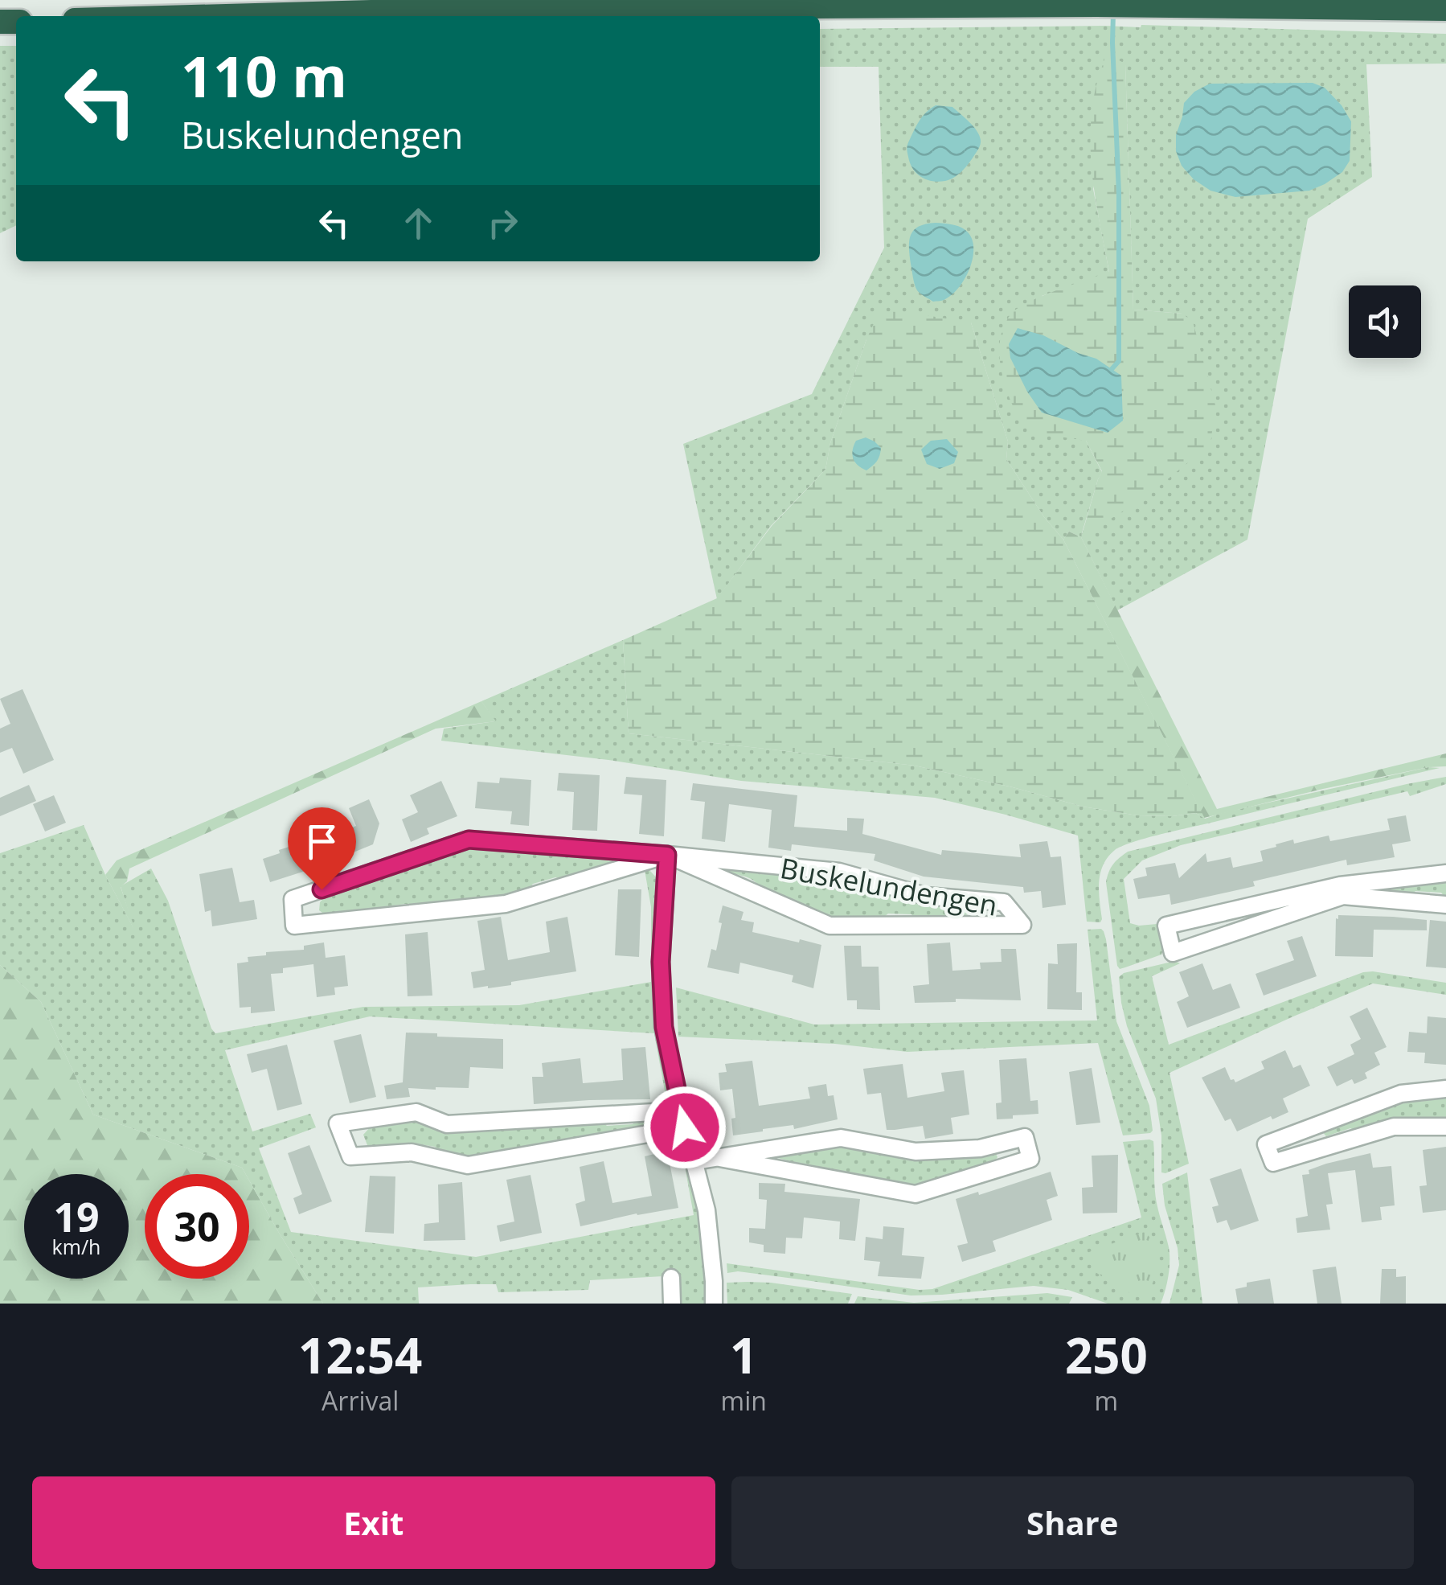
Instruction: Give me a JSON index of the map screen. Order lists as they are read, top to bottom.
{
  "streets": {
    "street": ["Buskelundengen"]
  },
  "page": {
    "turn": ["110 m", "Buskelundengen"],
    "speed": "19 km/h",
    "limit": "30",
    "eta": [
      "12:54",
      "Arrival",
      "1",
      "min",
      "250",
      "m"
    ],
    "buttons": ["Exit", "Share"]
  }
}
